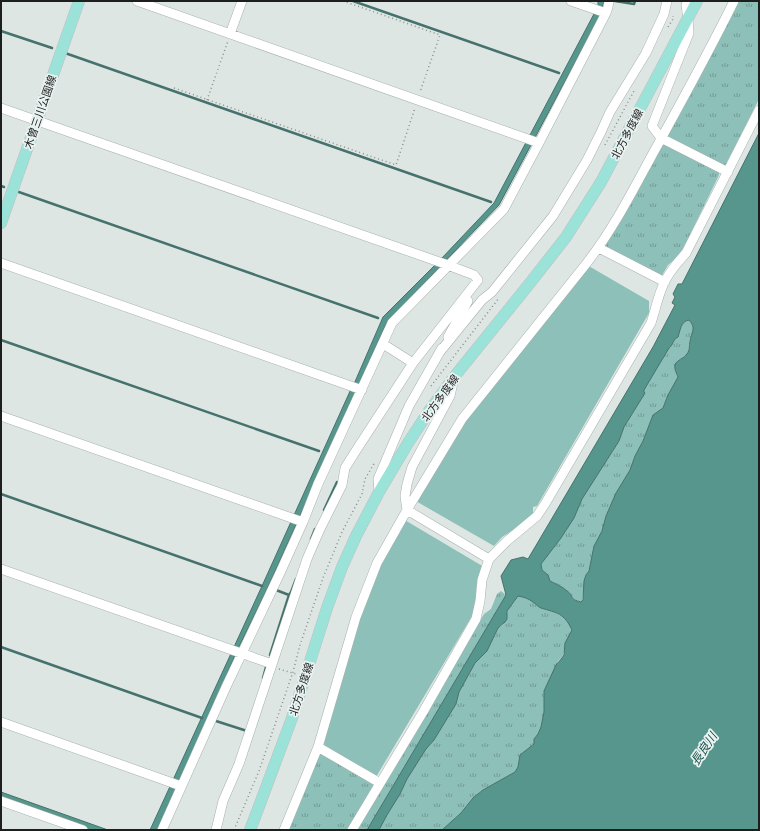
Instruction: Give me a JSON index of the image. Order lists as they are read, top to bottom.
{
  "streets": {
    "main road": ["木曽三川公園線", "北方多度線"]
  },
  "water": ["長良川"]
}
